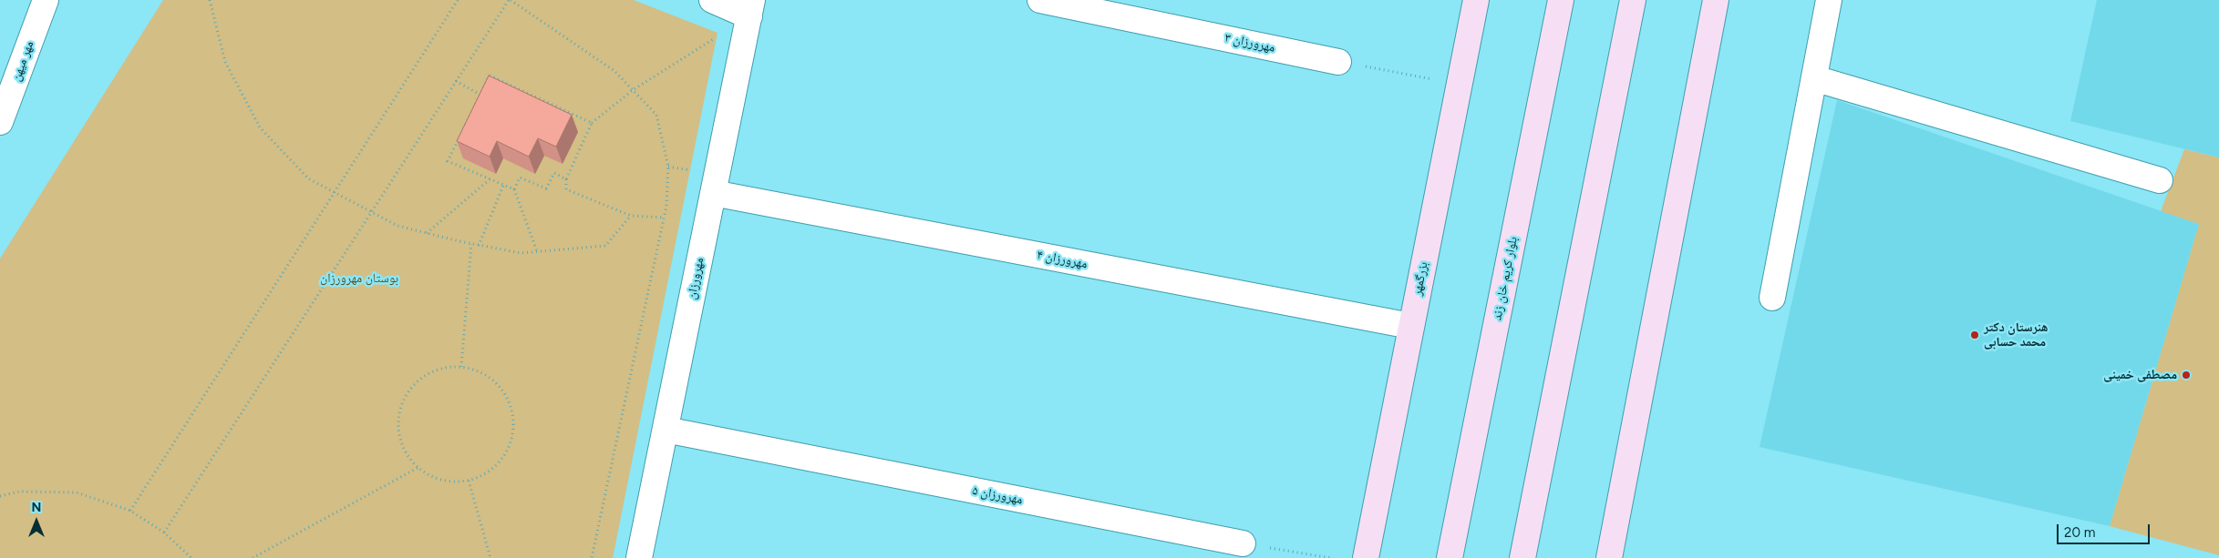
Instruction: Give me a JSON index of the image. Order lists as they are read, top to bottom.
{
  "streets": {
    "main road": ["بزرگمهر", "بلوار کریم خان زند"],
    "street": [
      "مهرورزان ۳",
      "مهر میهن",
      "مهرورزان ۴",
      "مهرورزان",
      "مهرورزان ۵"
    ]
  },
  "crossings": [
    ["مهرورزان ۴", "مهرورزان"],
    ["مهرورزان ۴", "بزرگمهر"],
    ["مهرورزان", "مهرورزان ۵"]
  ],
  "parks": ["بوستان مهرورزان"],
  "places": ["هنرستان دکتر محمد حسابی", "مصطفی خمینی"],
  "scale_bar": "20 m",
  "north": "top"
}
